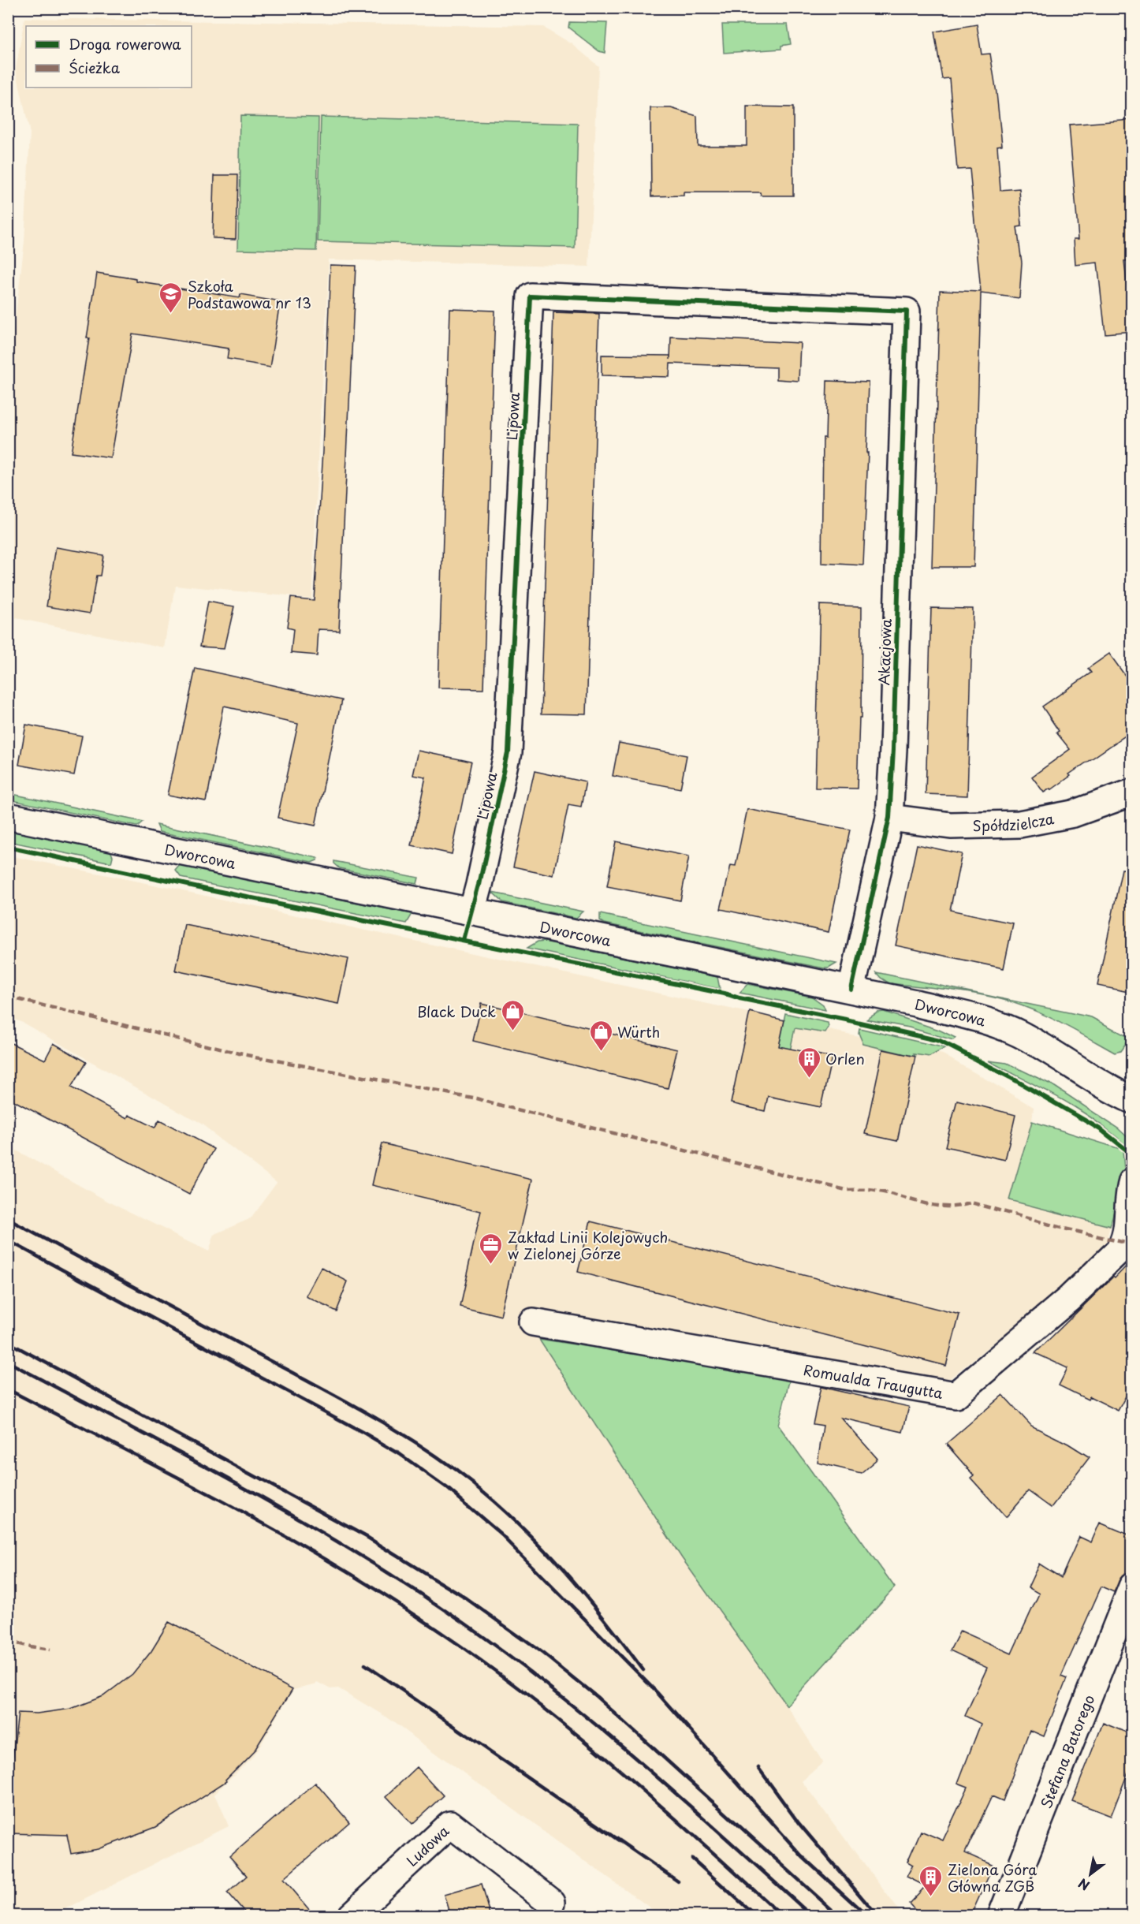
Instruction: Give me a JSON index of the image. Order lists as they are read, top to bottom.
{
  "streets": {
    "street": [
      "Lipowa",
      "Akacjowa",
      "Spółdzielcza",
      "Dworcowa",
      "Romualda Traugutta",
      "Stefana Batorego",
      "Ludowa"
    ]
  },
  "crossings": [
    ["Lipowa", "Akacjowa"],
    ["Lipowa", "Dworcowa"],
    ["Akacjowa", "Spółdzielcza"],
    ["Akacjowa", "Dworcowa"]
  ],
  "places": {
    "school or university": ["Szkoła Podstawowa nr 13"],
    "shop": ["Black Duck", "Würth"],
    "building": ["Orlen", "Zielona Góra Główna ZGB"],
    "office": ["Zakład Linii Kolejowych w Zielonej Górze"]
  },
  "legend": ["Droga rowerowa", "Ścieżka"],
  "north": "bottom left"
}
